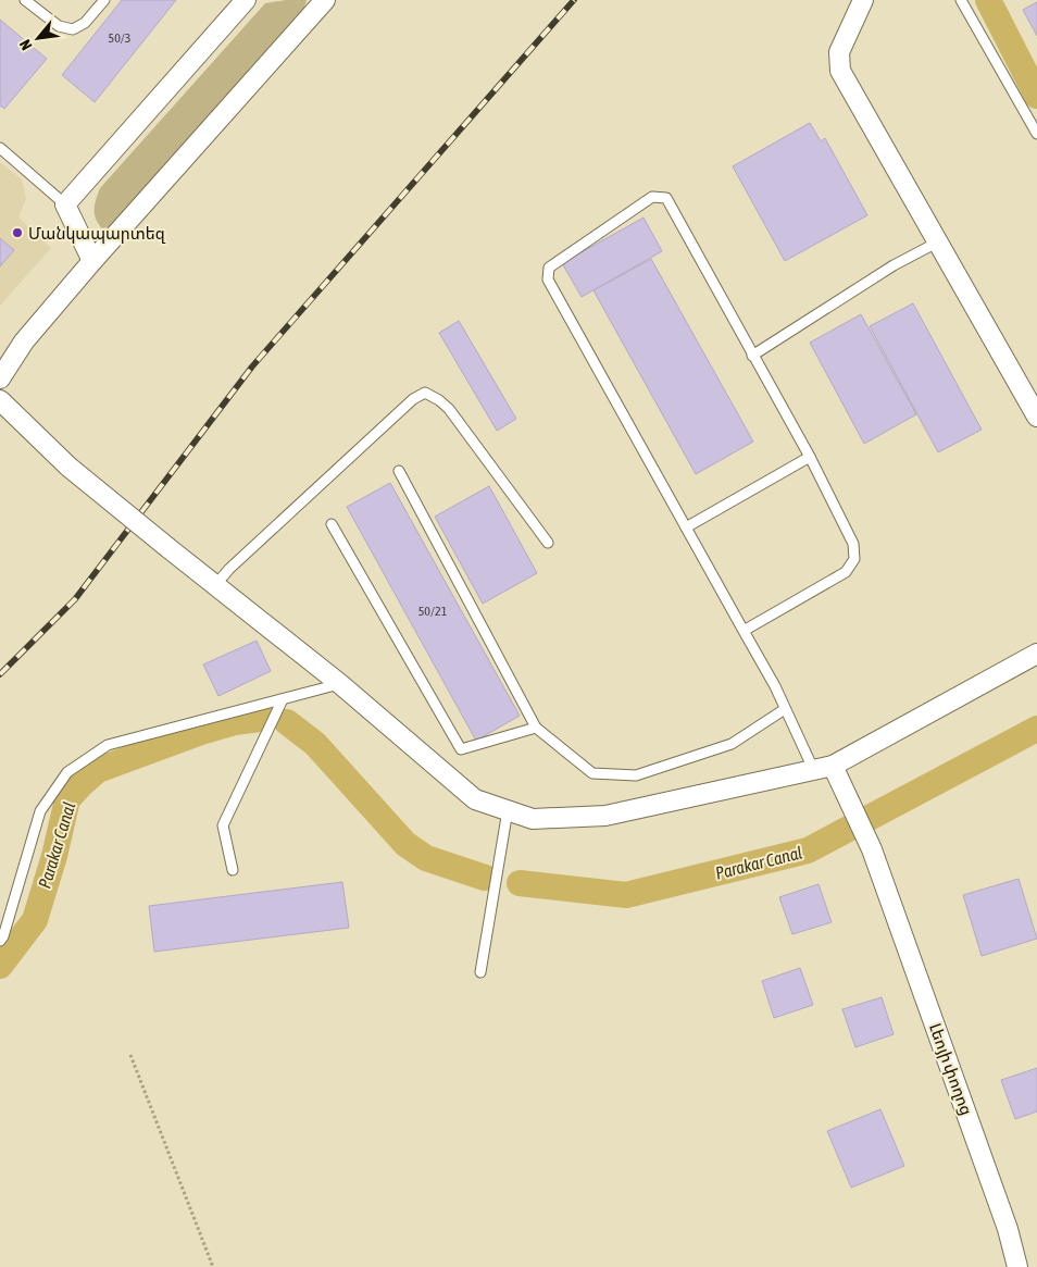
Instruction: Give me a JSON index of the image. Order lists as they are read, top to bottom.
{
  "streets": {
    "street": ["Լեոյի փողոց"]
  },
  "water": ["Parakar Canal"],
  "places": ["Մանկապարտեզ"],
  "house_numbers": ["50/3", "50/21"],
  "north": "bottom left"
}
